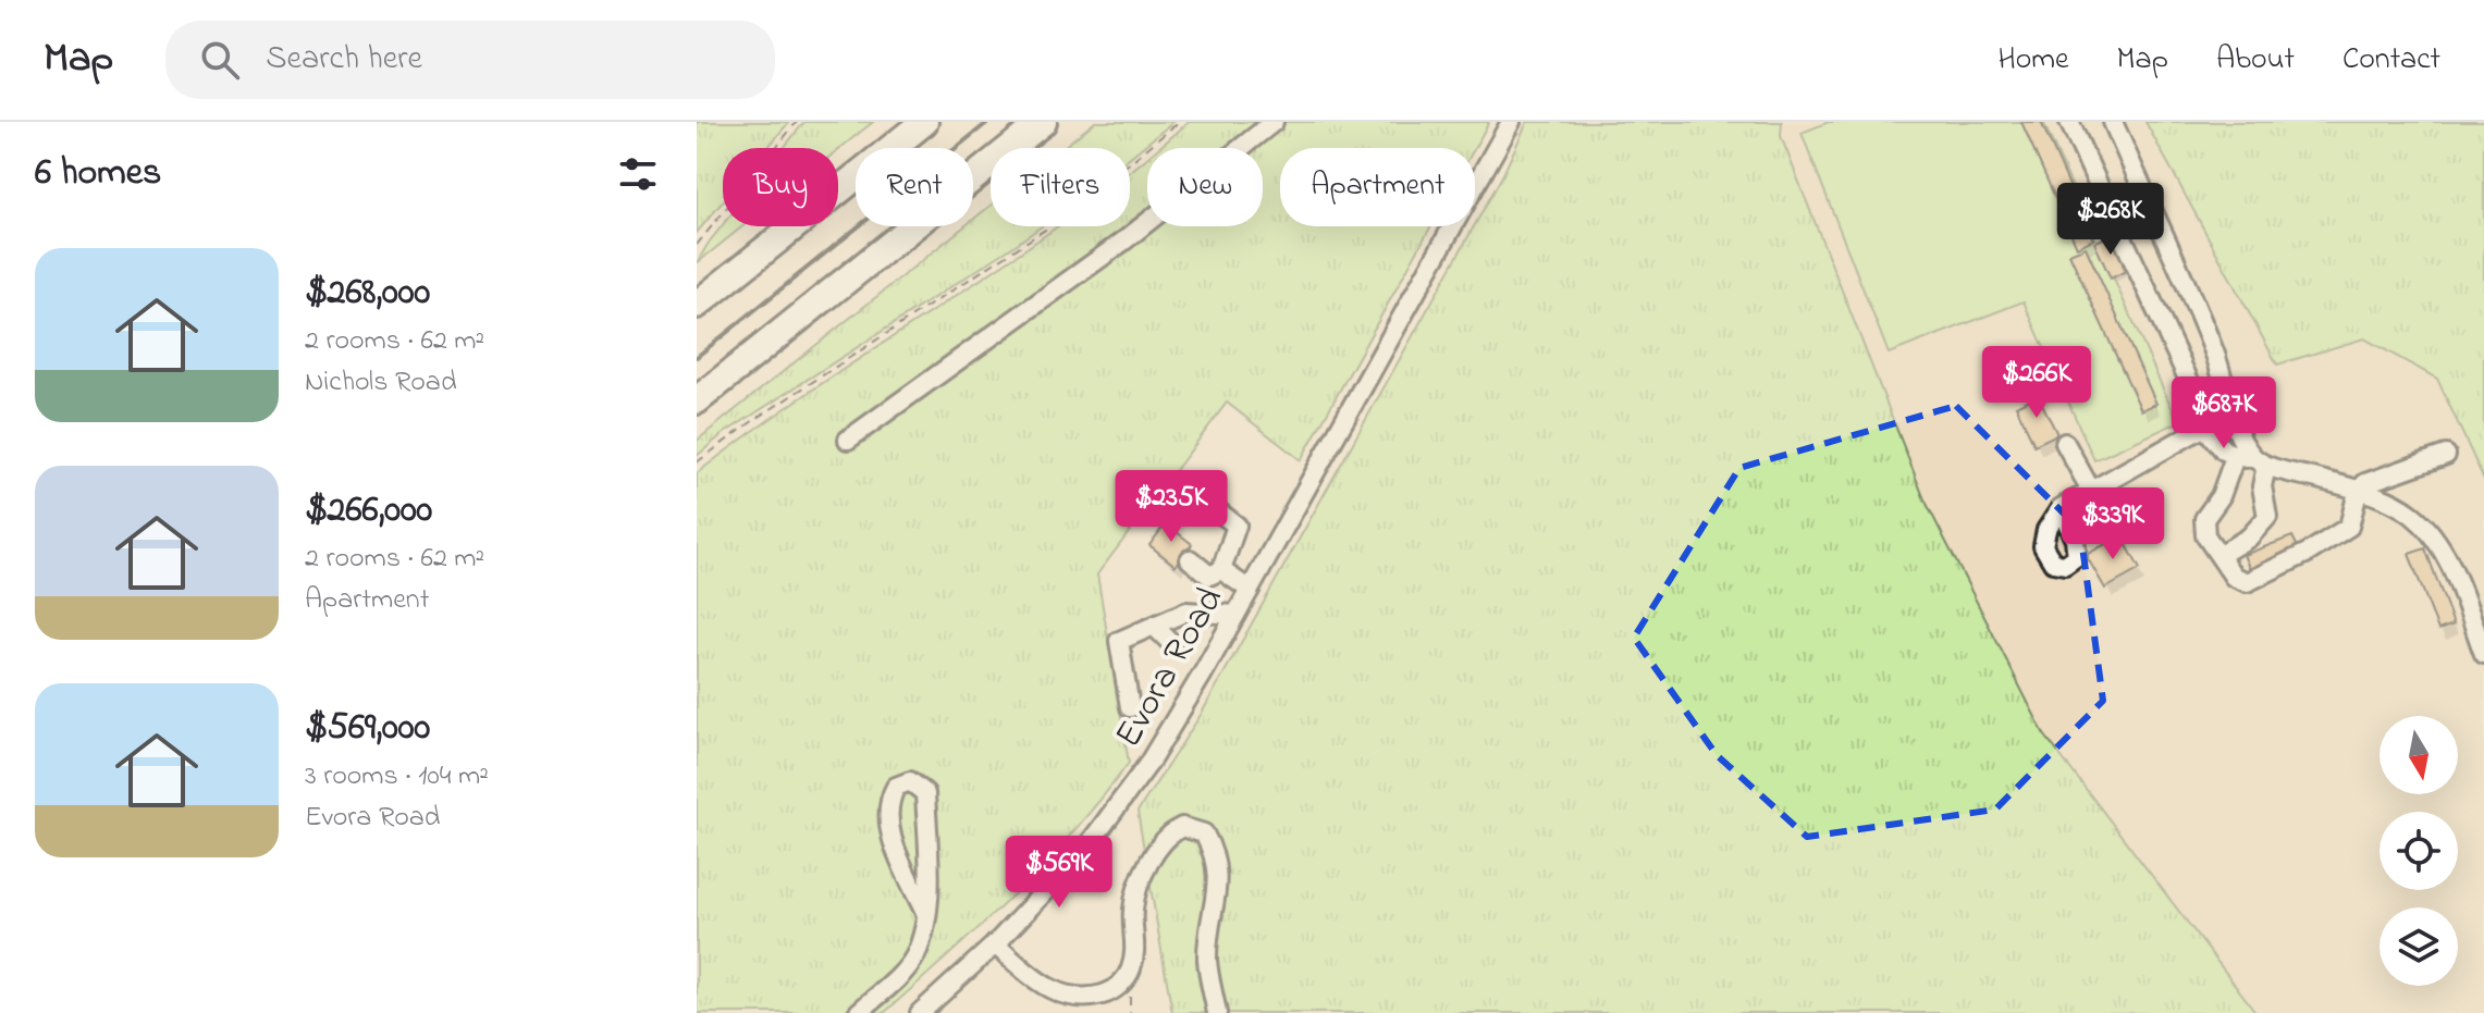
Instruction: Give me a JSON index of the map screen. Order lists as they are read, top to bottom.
{
  "streets": {
    "street": ["Evora Road"]
  },
  "north": "bottom",
  "page": {
    "header": "Map",
    "search": "Search here",
    "nav": [
      "Home",
      "Map",
      "About",
      "Contact"
    ],
    "heading": "6 homes",
    "chip": [
      "Buy",
      "Rent",
      "Filters",
      "New",
      "Apartment"
    ],
    "price": [
      "$268K",
      "$266K",
      "$687K",
      "$235K",
      "$339K",
      "$569K"
    ],
    "list": [
      {
        "name": "$268,000",
        "note": "2 rooms · 62 m² · Nichols Road"
      },
      {
        "name": "$266,000",
        "note": "2 rooms · 62 m² · Apartment"
      },
      {
        "name": "$569,000",
        "note": "3 rooms · 104 m² · Evora Road"
      }
    ]
  }
}
